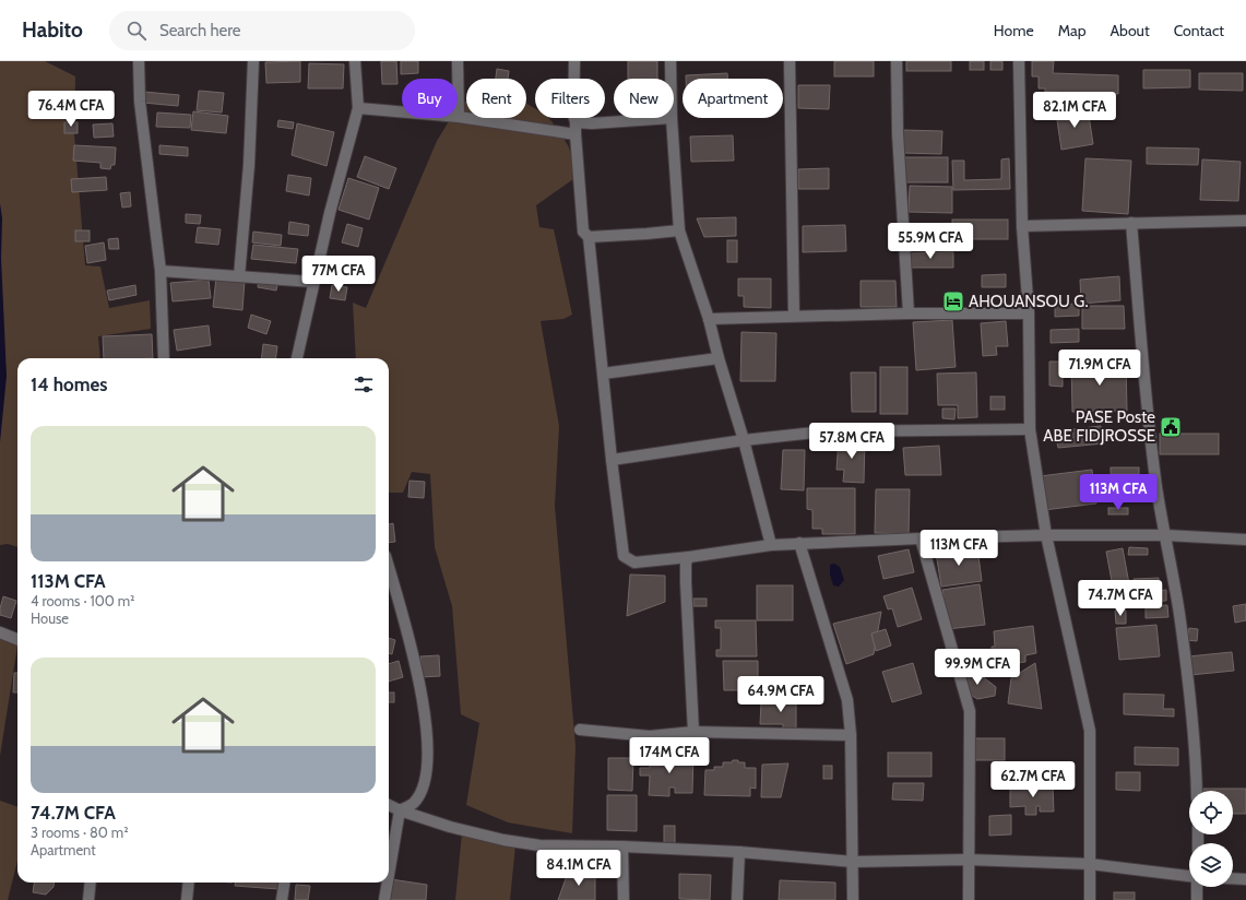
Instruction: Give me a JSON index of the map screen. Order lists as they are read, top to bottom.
{
  "places": {
    "hotel": ["AHOUANSOU G."],
    "public building": ["PASE Poste ABE FIDJROSSE"]
  },
  "page": {
    "header": "Habito",
    "search": "Search here",
    "nav": [
      "Home",
      "Map",
      "About",
      "Contact"
    ],
    "chip": [
      "Buy",
      "Rent",
      "Filters",
      "New",
      "Apartment"
    ],
    "price": [
      "76.4M CFA",
      "82.1M CFA",
      "55.9M CFA",
      "77M CFA",
      "71.9M CFA",
      "57.8M CFA",
      "113M CFA",
      "113M CFA",
      "74.7M CFA",
      "99.9M CFA",
      "64.9M CFA",
      "174M CFA",
      "62.7M CFA",
      "84.1M CFA"
    ],
    "heading": "14 homes",
    "list": [
      {
        "name": "113M CFA",
        "note": "4 rooms · 100 m² · House"
      },
      {
        "name": "74.7M CFA",
        "note": "3 rooms · 80 m² · Apartment"
      }
    ]
  }
}
